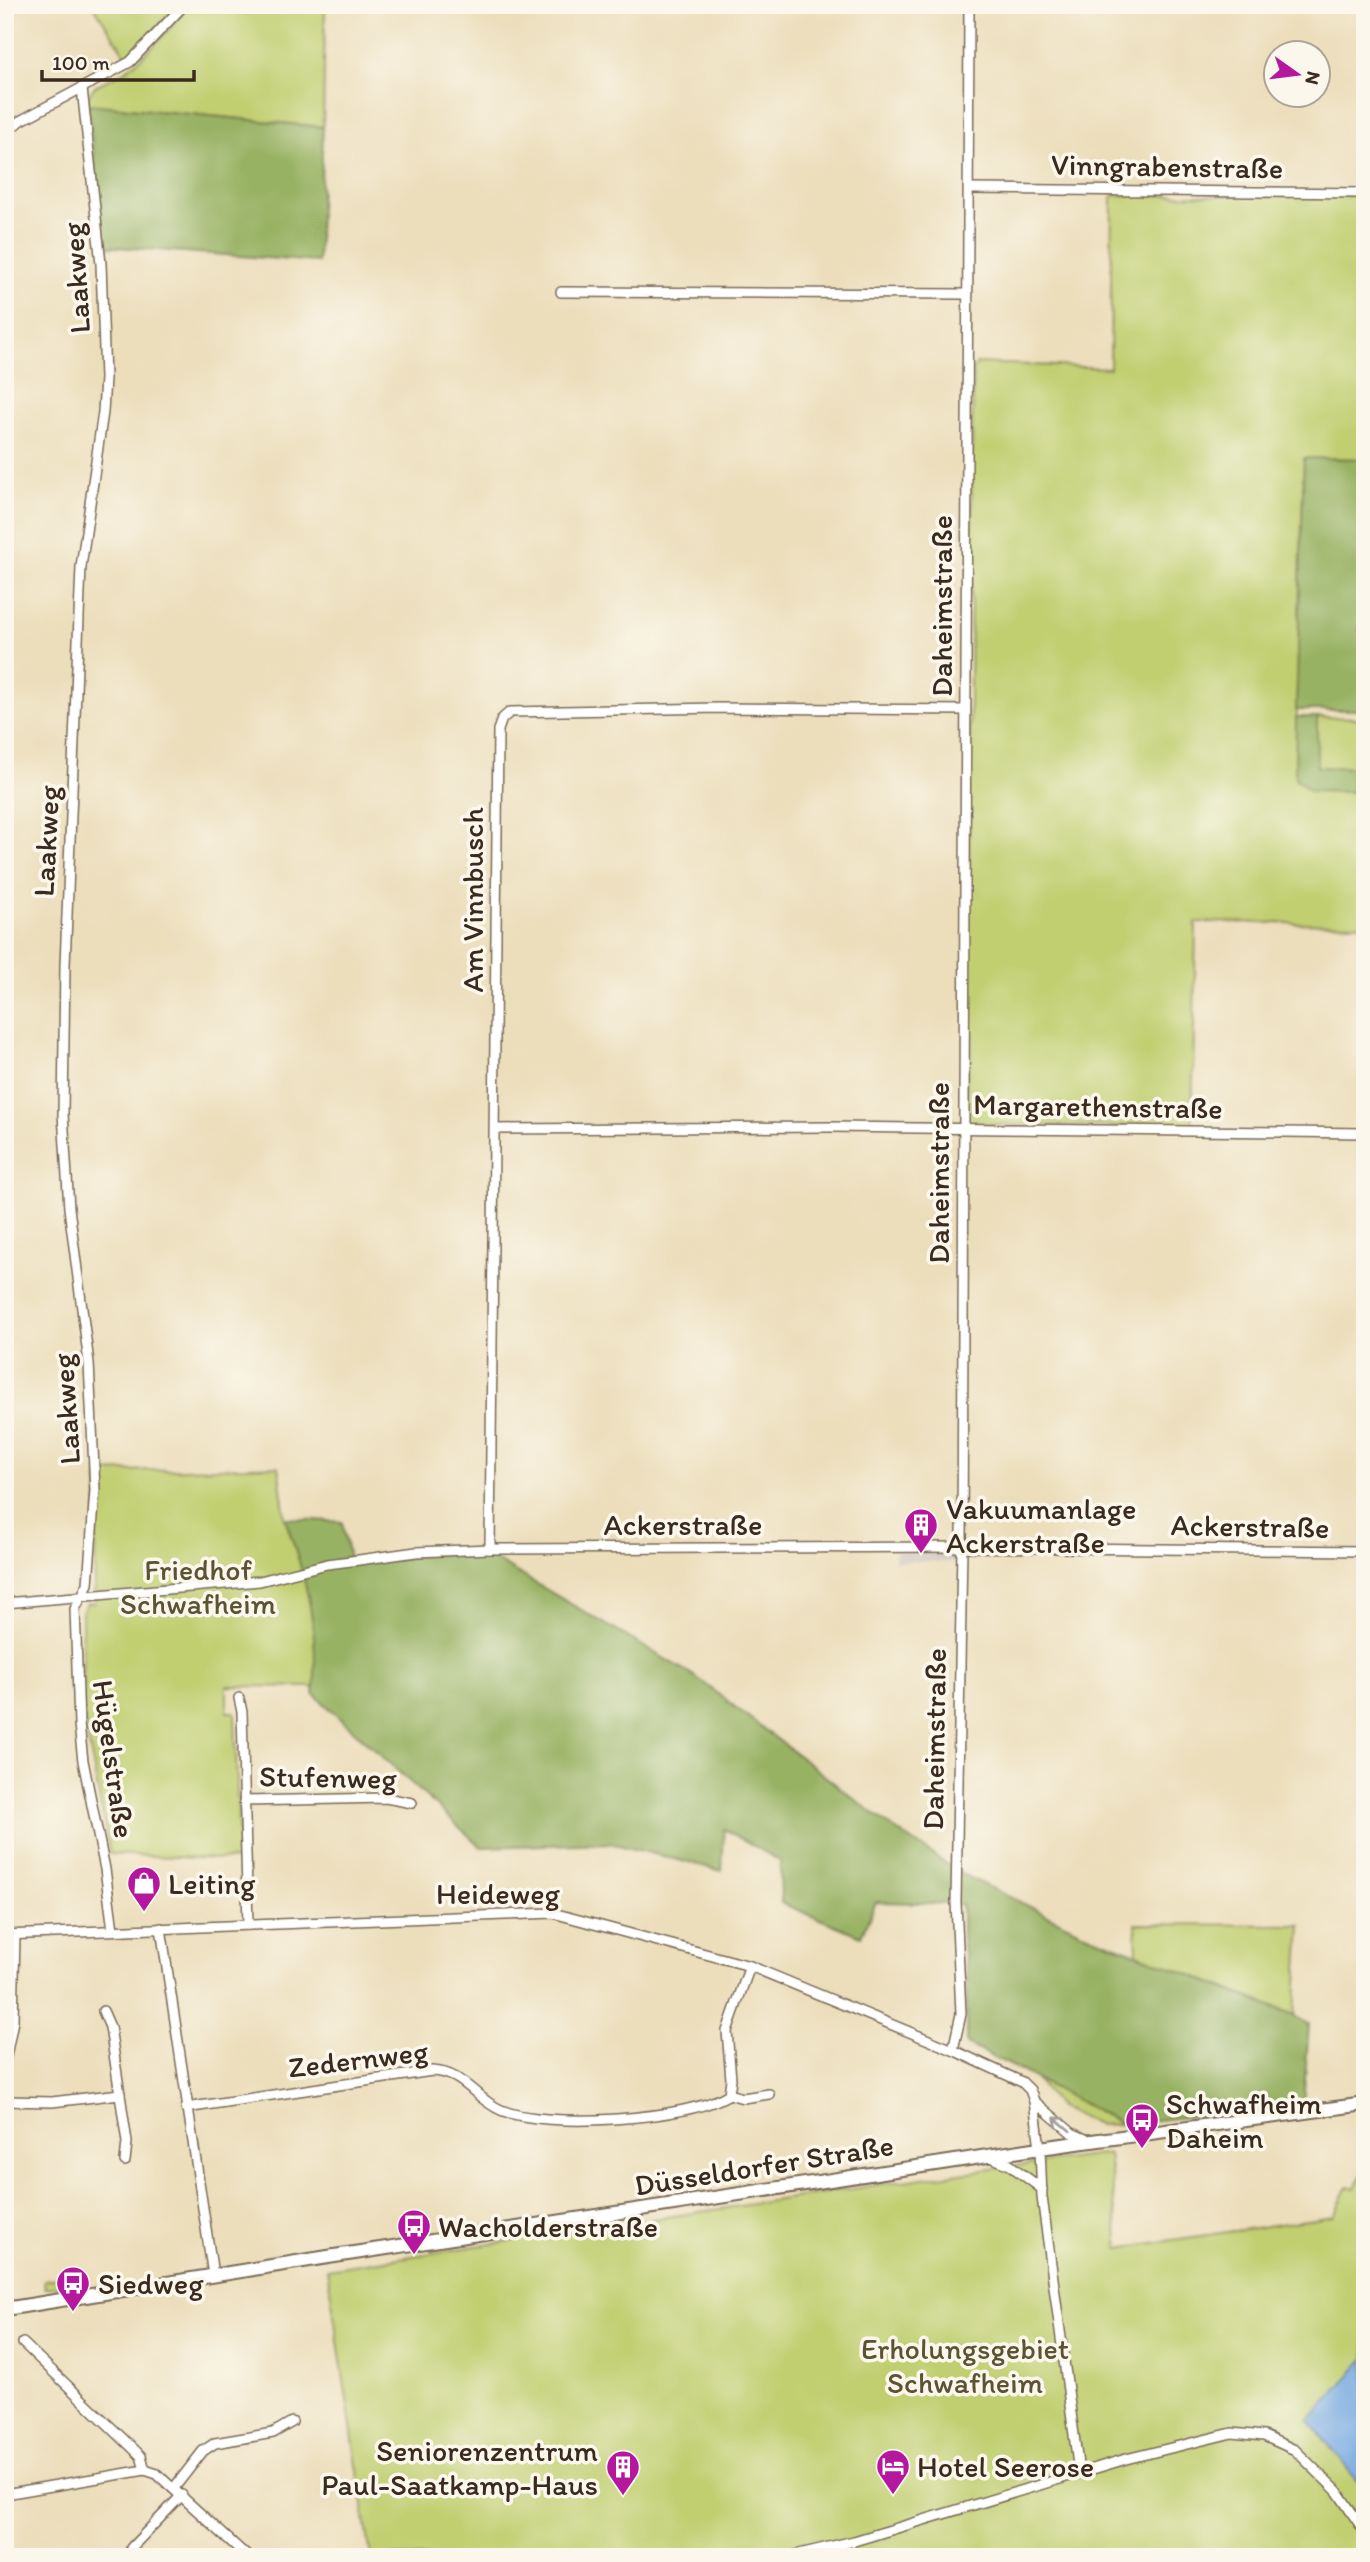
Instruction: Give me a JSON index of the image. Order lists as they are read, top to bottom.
{
  "streets": {
    "main road": ["Düsseldorfer Straße"],
    "street": [
      "Vinngrabenstraße",
      "Laakweg",
      "Daheimstraße",
      "Am Vinnbusch",
      "Margarethenstraße",
      "Ackerstraße",
      "Hügelstraße",
      "Stufenweg",
      "Heideweg",
      "Zedernweg"
    ]
  },
  "crossings": [
    ["Vinngrabenstraße", "Daheimstraße"],
    ["Laakweg", "Ackerstraße"],
    ["Laakweg", "Hügelstraße"],
    ["Daheimstraße", "Am Vinnbusch"],
    ["Daheimstraße", "Margarethenstraße"],
    ["Daheimstraße", "Ackerstraße"],
    ["Daheimstraße", "Heideweg"],
    ["Am Vinnbusch", "Margarethenstraße"],
    ["Am Vinnbusch", "Ackerstraße"],
    ["Ackerstraße", "Hügelstraße"],
    ["Hügelstraße", "Heideweg"],
    ["Stufenweg", "Heideweg"],
    ["Heideweg", "Düsseldorfer Straße"]
  ],
  "parks": ["Friedhof Schwafheim", "Erholungsgebiet Schwafheim"],
  "places": {
    "building": ["Vakuumanlage Ackerstraße", "Seniorenzentrum Paul-Saatkamp-Haus"],
    "shop": ["Leiting"],
    "bus stop": ["Schwafheim Daheim", "Wacholderstraße", "Siedweg"],
    "hotel": ["Hotel Seerose"]
  },
  "scale_bar": "100 m",
  "north": "right"
}
